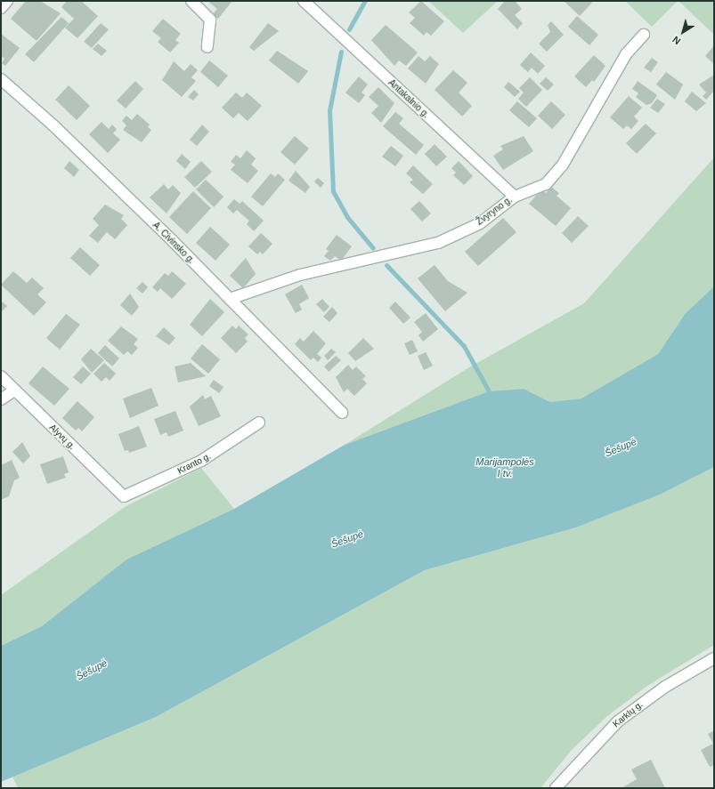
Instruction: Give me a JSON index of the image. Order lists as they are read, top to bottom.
{
  "streets": {
    "street": [
      "Antakalnio g.",
      "Žvyryno g.",
      "A. Civinsko g.",
      "Alyvų g.",
      "Kranto g.",
      "Karklų g."
    ]
  },
  "crossings": [
    ["Antakalnio g.", "Žvyryno g."],
    ["Žvyryno g.", "A. Civinsko g."],
    ["Alyvų g.", "Kranto g."]
  ],
  "water": ["Šešupė", "Marijampolės I tv."],
  "north": "bottom left"
}
